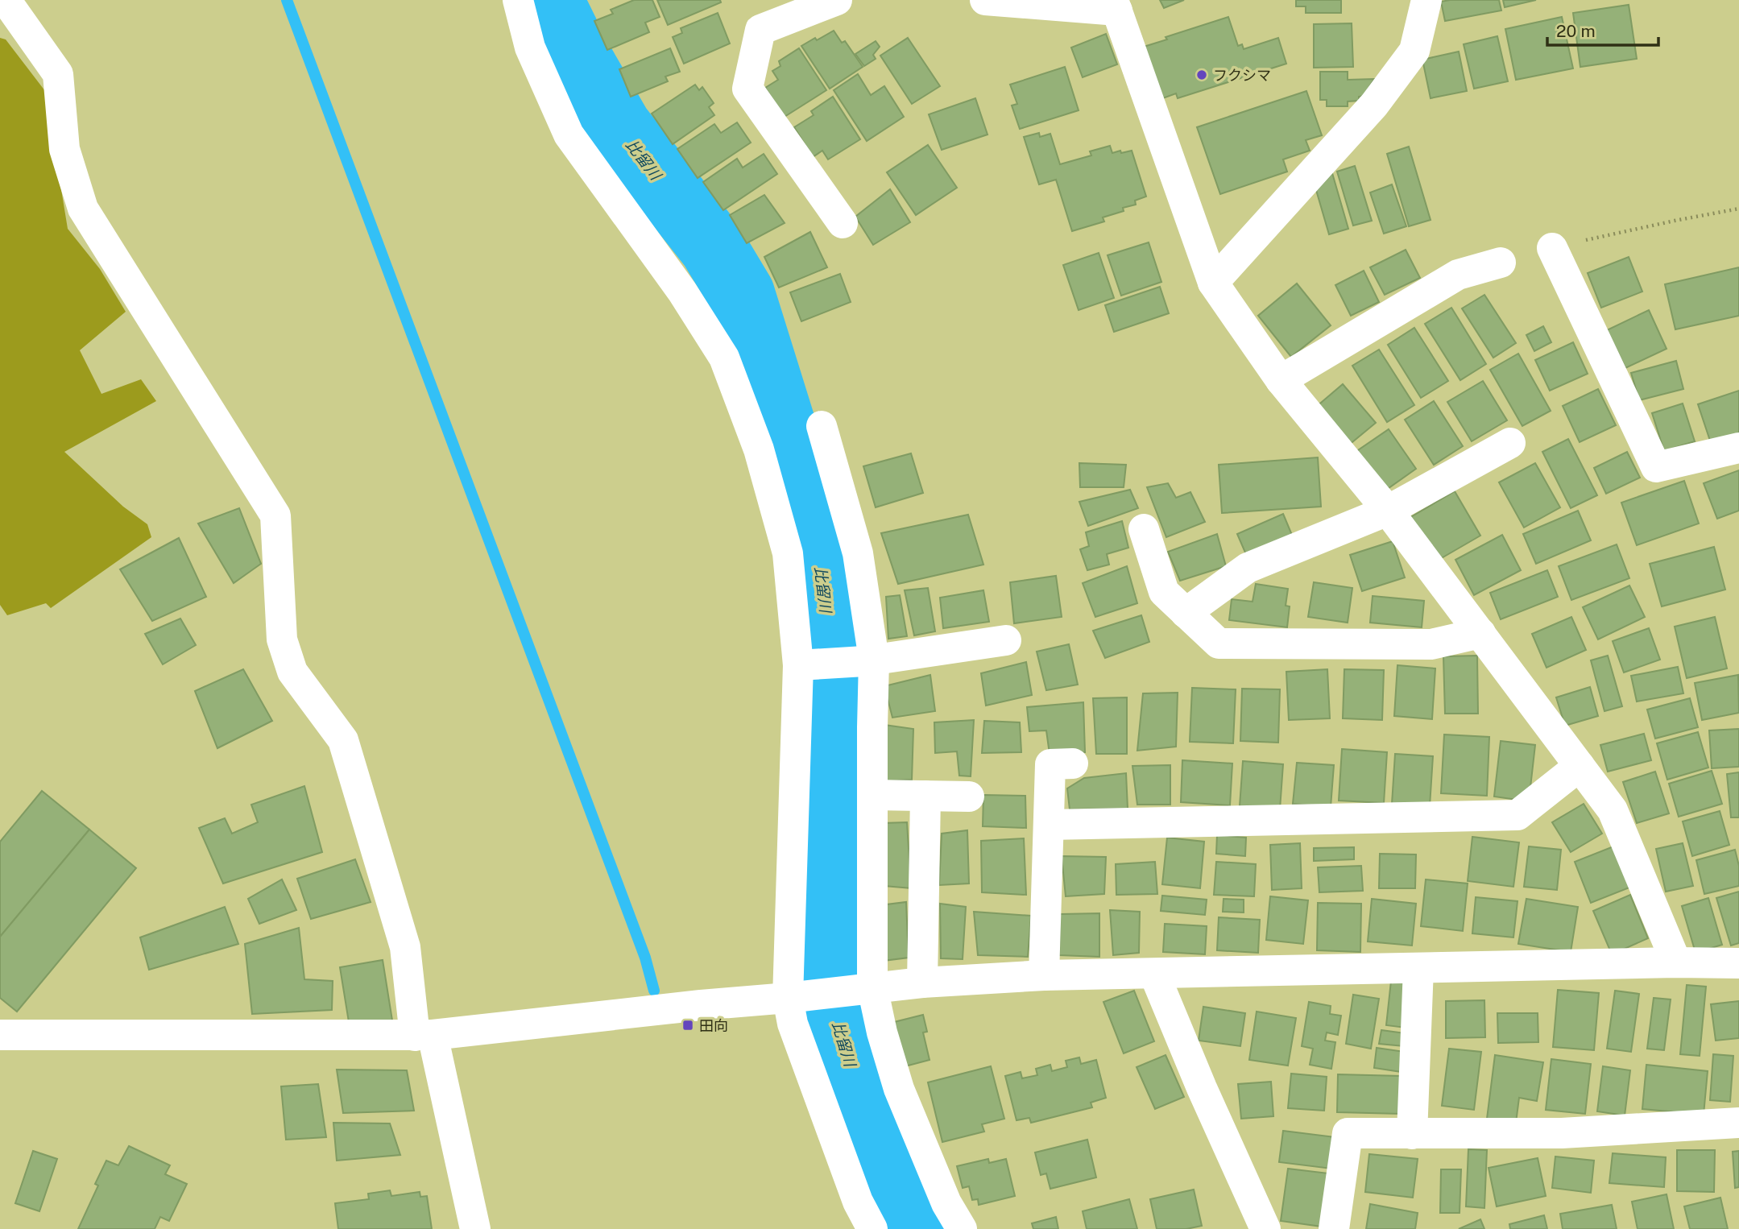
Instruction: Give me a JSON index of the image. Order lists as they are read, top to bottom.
{
  "water": ["比留川"],
  "places": {
    "other": ["フクシマ"],
    "transit": ["田向"]
  },
  "scale_bar": "20 m"
}
